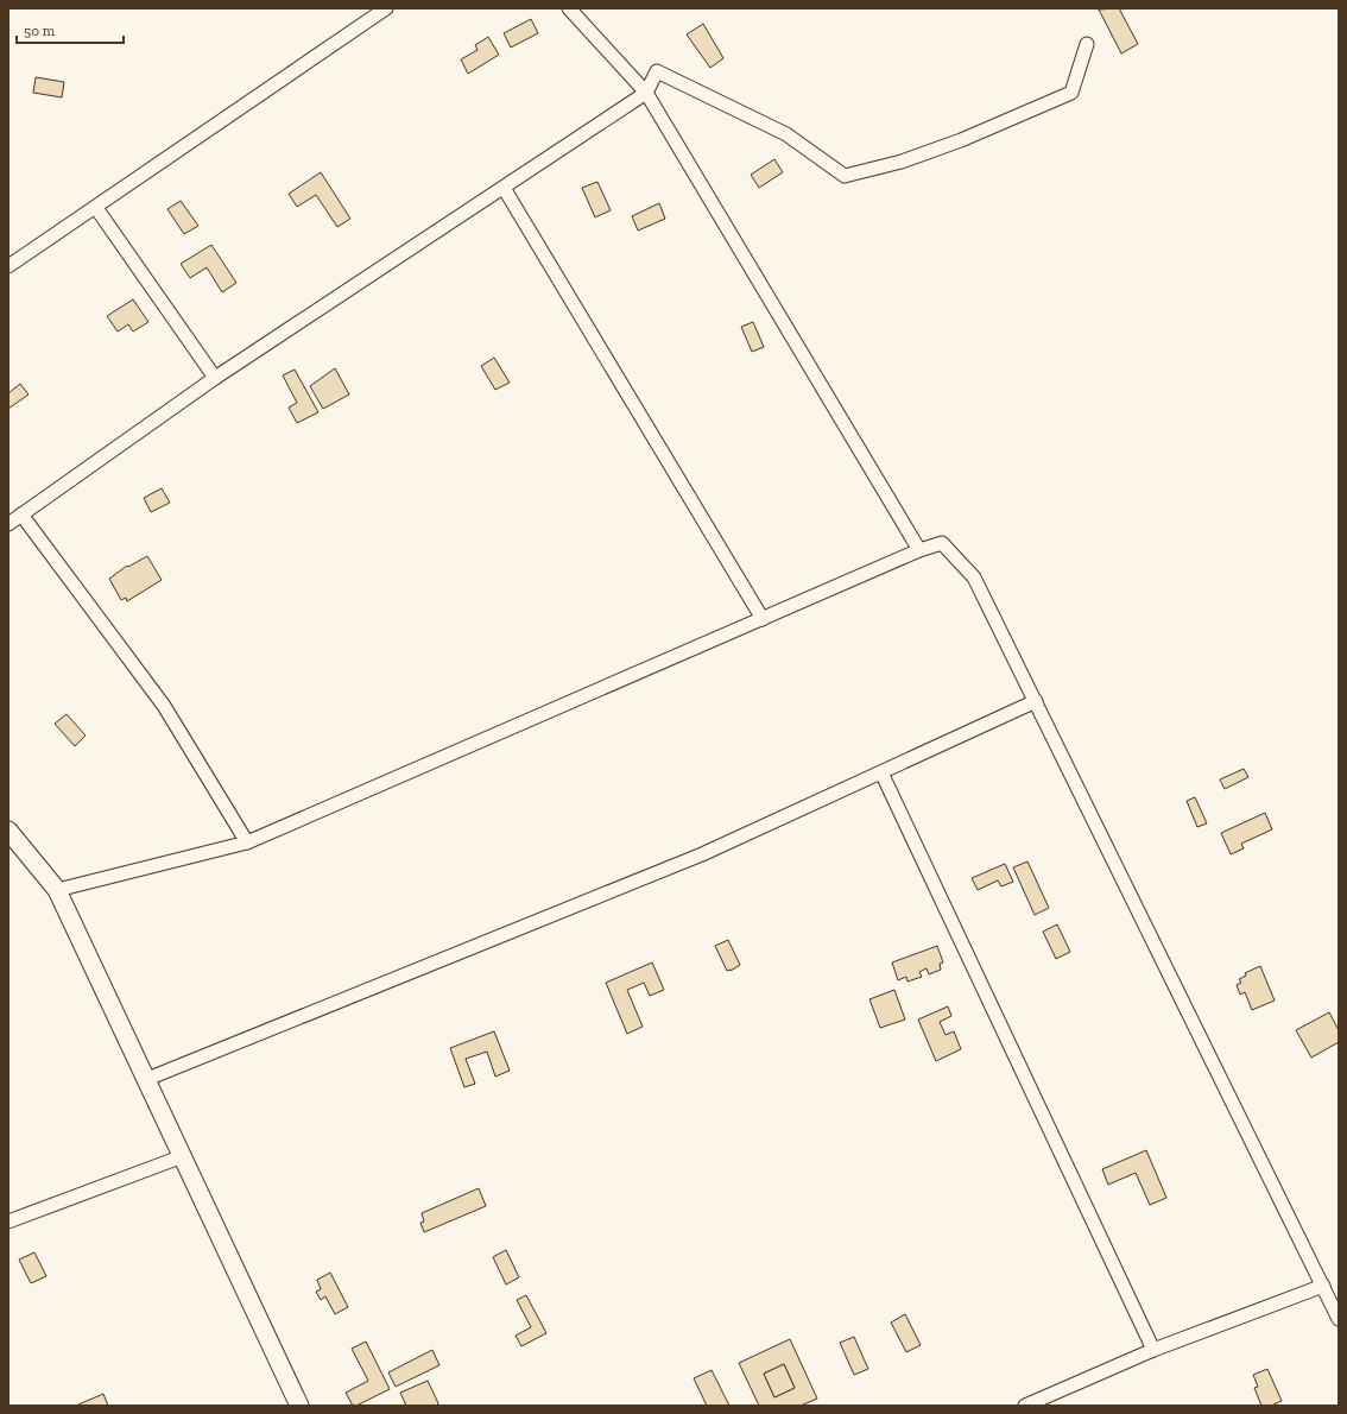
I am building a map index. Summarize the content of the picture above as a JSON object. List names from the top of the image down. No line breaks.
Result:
{"scale_bar":"50 m"}
